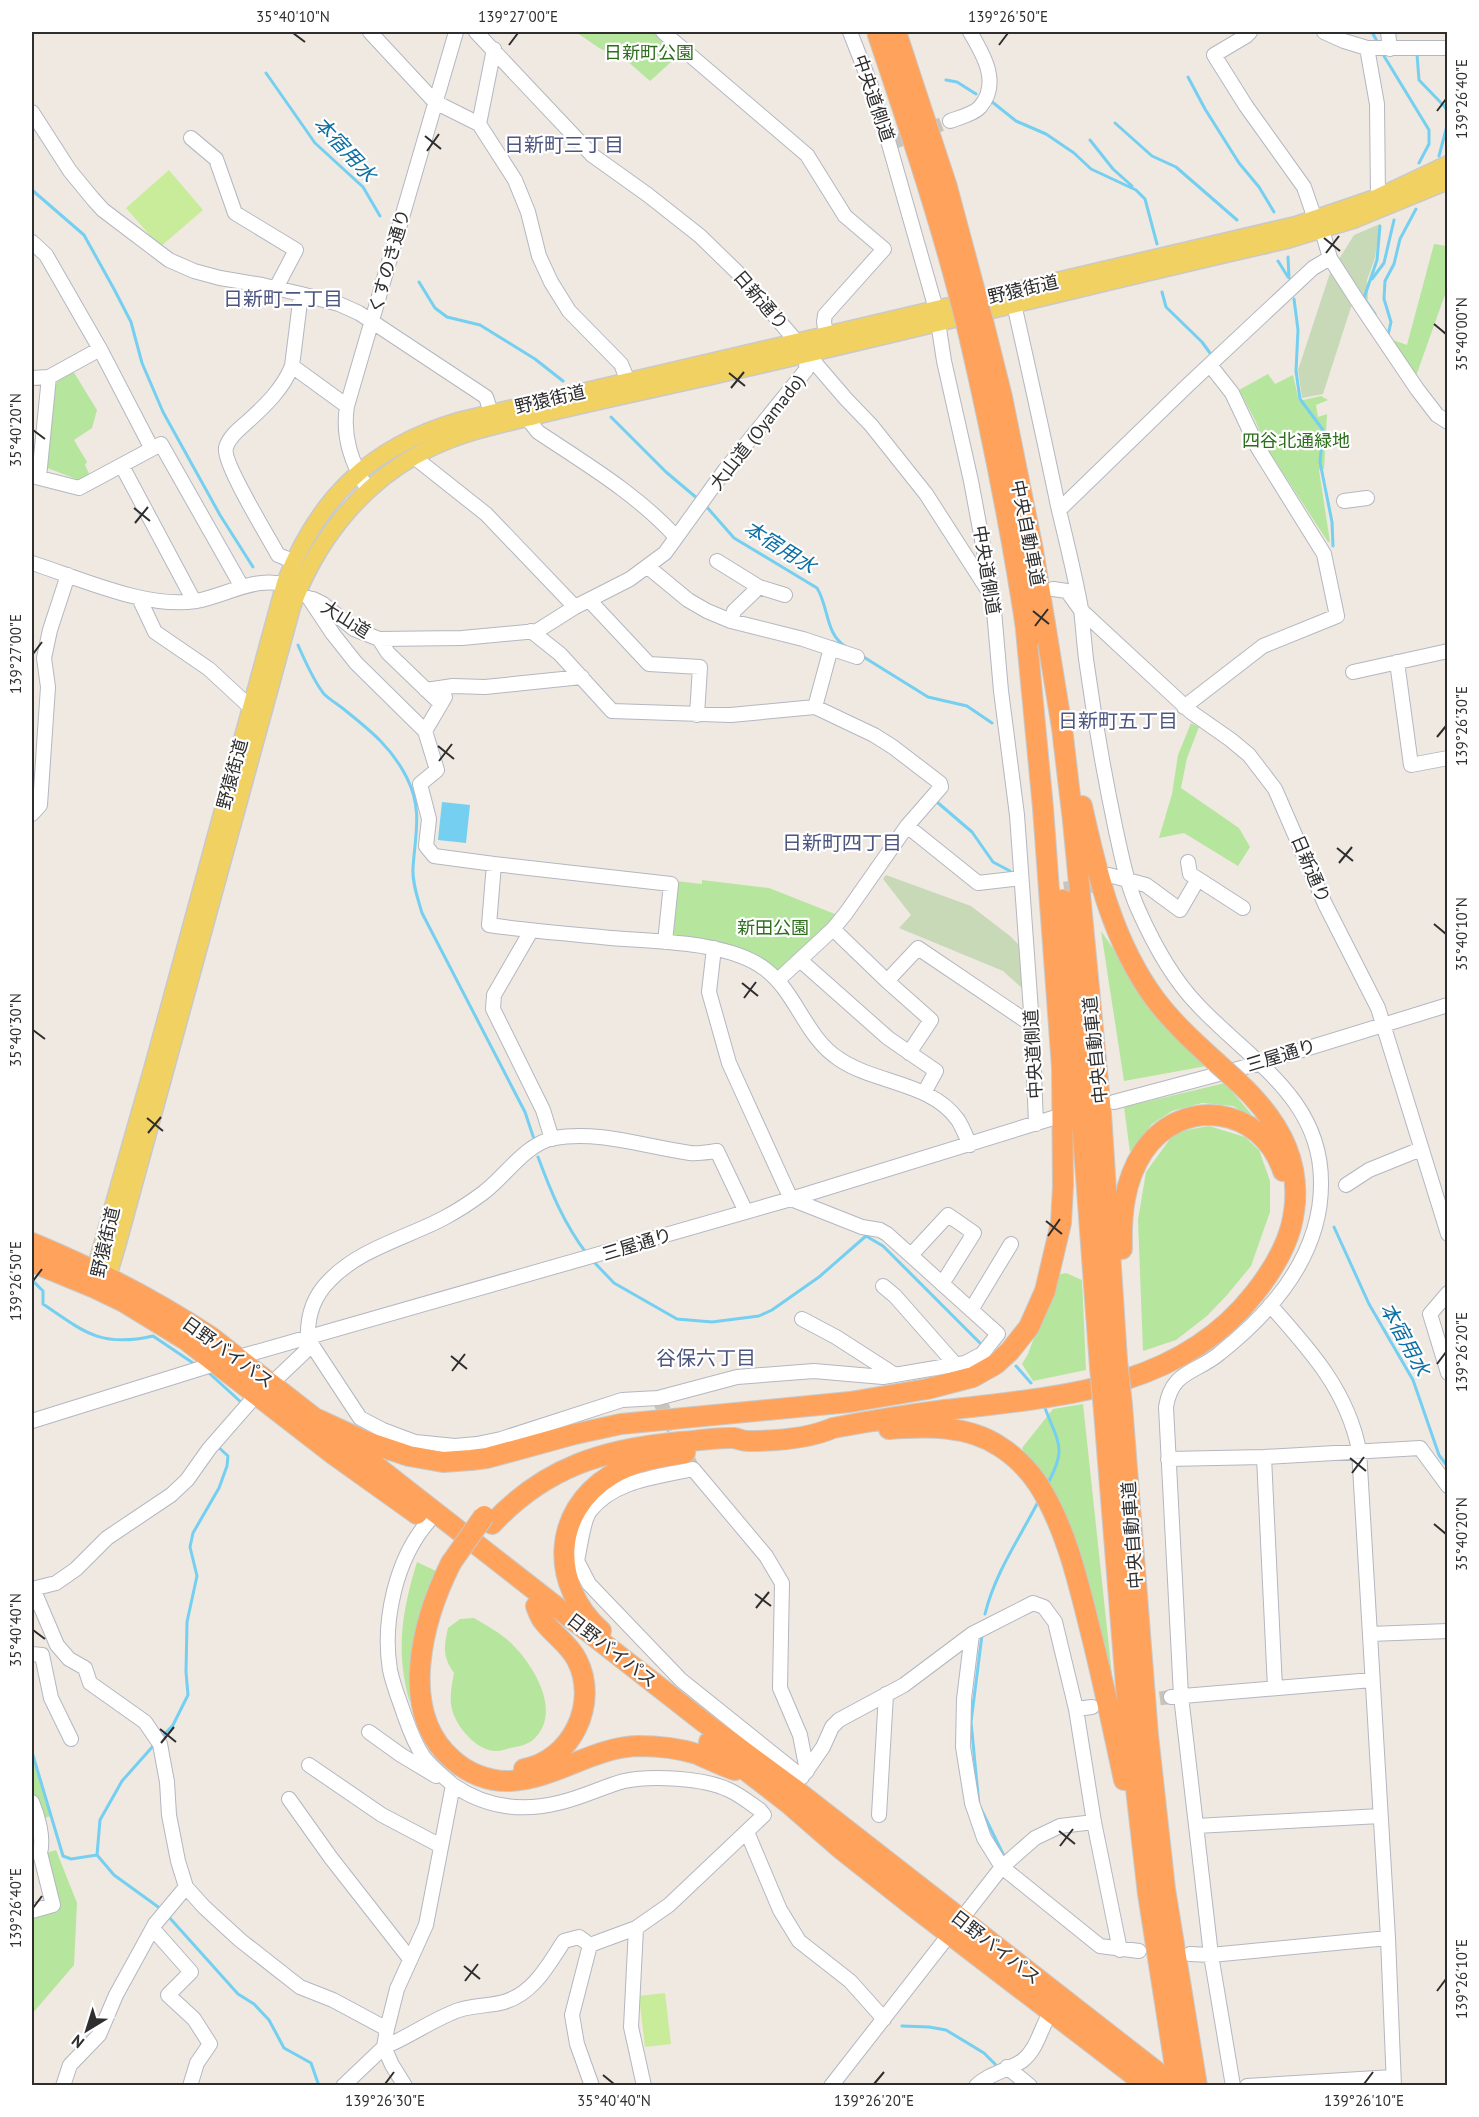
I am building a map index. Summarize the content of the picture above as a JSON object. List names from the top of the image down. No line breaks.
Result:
{"streets":{"highway":["中央自動車道","日野バイパス"],"main road":["野猿街道"],"street":["中央道側道","くすのき通り","日新通り","大山道 (Oyamado)","大山道","三屋通り"]},"crossings":[["中央道側道","野猿街道"],["中央道側道","日新通り"],["中央道側道","三屋通り"],["くすのき通り","野猿街道"],["野猿街道","日新通り"],["野猿街道","大山道 (Oyamado)"],["野猿街道","大山道"],["野猿街道","日野バイパス"],["日新通り","大山道 (Oyamado)"],["日新通り","三屋通り"],["大山道 (Oyamado)","大山道"],["中央自動車道","日野バイパス"],["三屋通り","日野バイパス"]],"districts":["日新町三丁目","日新町二丁目","日新町五丁目","日新町四丁目","谷保六丁目"],"water":["本宿用水"],"parks":["日新町公園","四谷北通緑地","新田公園"],"north":"bottom left","coordinates":["35°40'10\"N","139°27'00\"E","139°26'50\"E","139°26'40\"E","35°40'00\"N","35°40'20\"N","139°26'30\"E","35°40'30\"N","139°26'20\"E","35°40'40\"N","139°26'10\"E"]}
